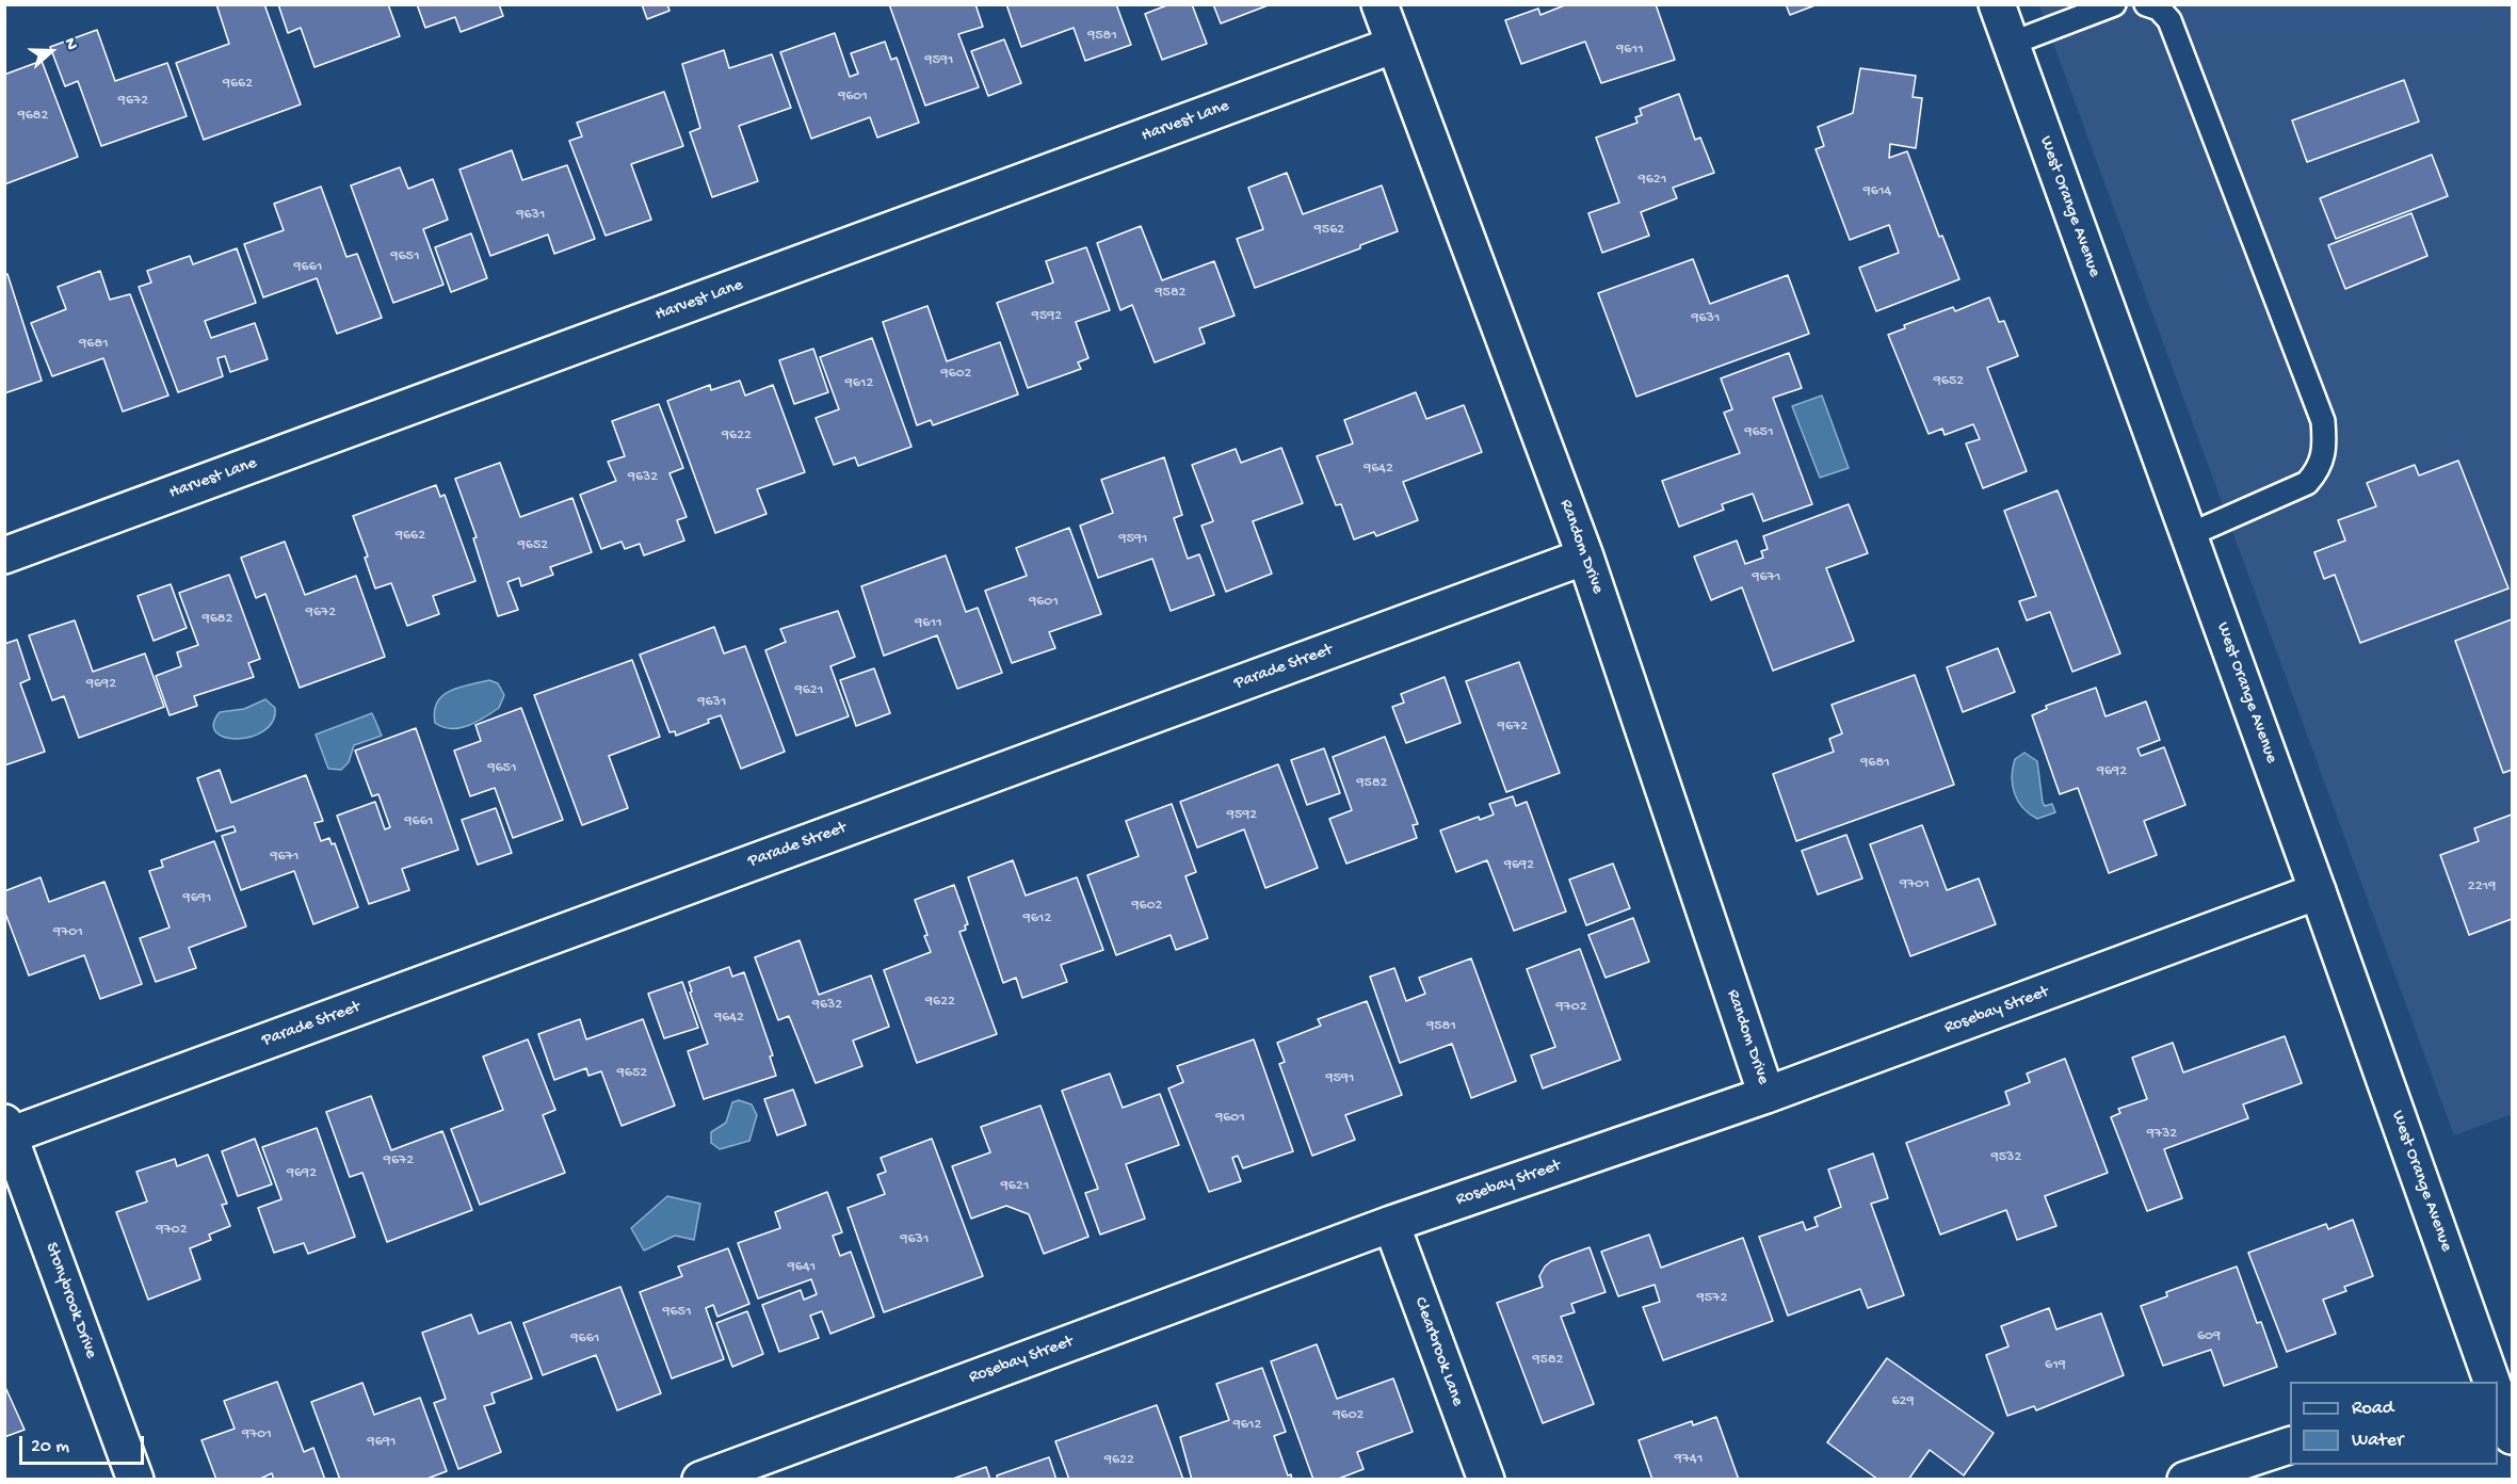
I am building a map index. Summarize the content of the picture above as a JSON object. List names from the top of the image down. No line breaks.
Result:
{"streets":{"street":["Harvest Lane","West Orange Avenue","Random Drive","Parade Street","Rosebay Street","Stonybrook Drive","Clearbrook Lane"]},"crossings":[["Harvest Lane","Random Drive"],["West Orange Avenue","Rosebay Street"],["Random Drive","Parade Street"],["Random Drive","Rosebay Street"],["Parade Street","Stonybrook Drive"],["Rosebay Street","Clearbrook Lane"]],"house_numbers":["9581","9611","9591","9662","9601","9672","9682","9621","9614","9631","9562","9651","9661","9582","9592","9631","9681","9602","9652","9612","9651","9622","9642","9632","9662","9591","9652","9671","9601","9672","9682","9611","9692","9621","9631","9672","9681","9651","9692","9582","9592","9661","9671","9692","9701","2219","9691","9602","9612","9701","9622","9632","9702","9642","9581","9652","9591","9601","9732","9532","9672","9692","9621","9702","9631","9641","9572","9651","609","9661","9582","619","629","9602","9612","9701","9691","9741","9622"],"legend":["Road","Water"],"scale_bar":"20 m","north":"right"}
